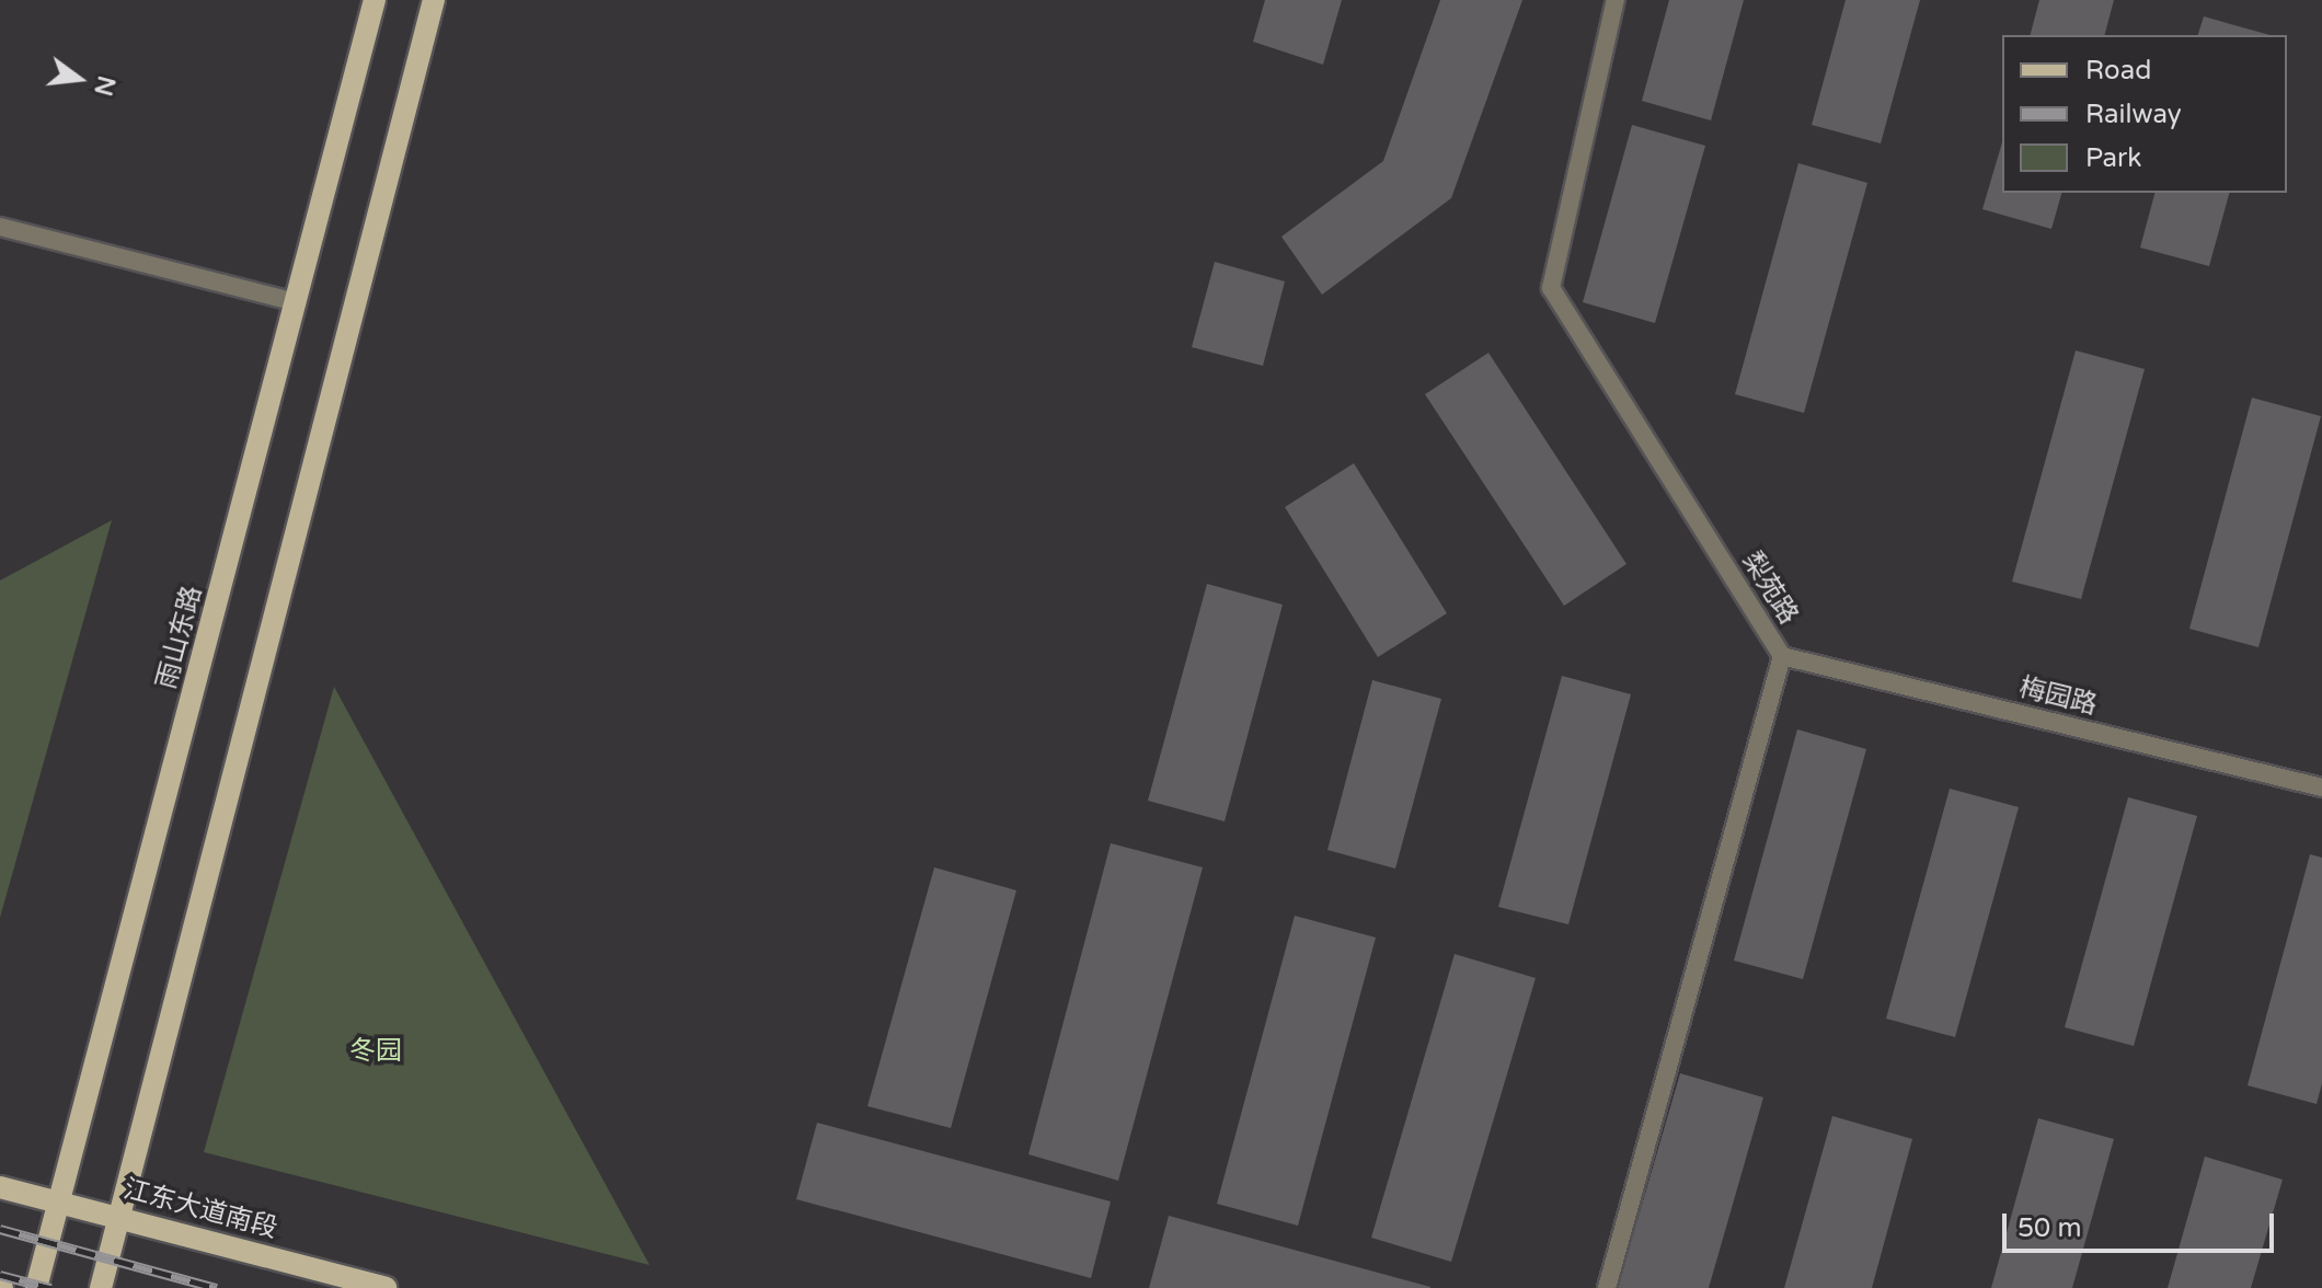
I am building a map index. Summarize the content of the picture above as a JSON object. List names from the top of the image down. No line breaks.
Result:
{"streets":{"main road":["雨山东路","江东大道南段"],"street":["梨苑路","梅园路"]},"crossings":[["梨苑路","梅园路"],["雨山东路","江东大道南段"]],"parks":["冬园"],"legend":["Road","Railway","Park"],"scale_bar":"50 m","north":"right"}
